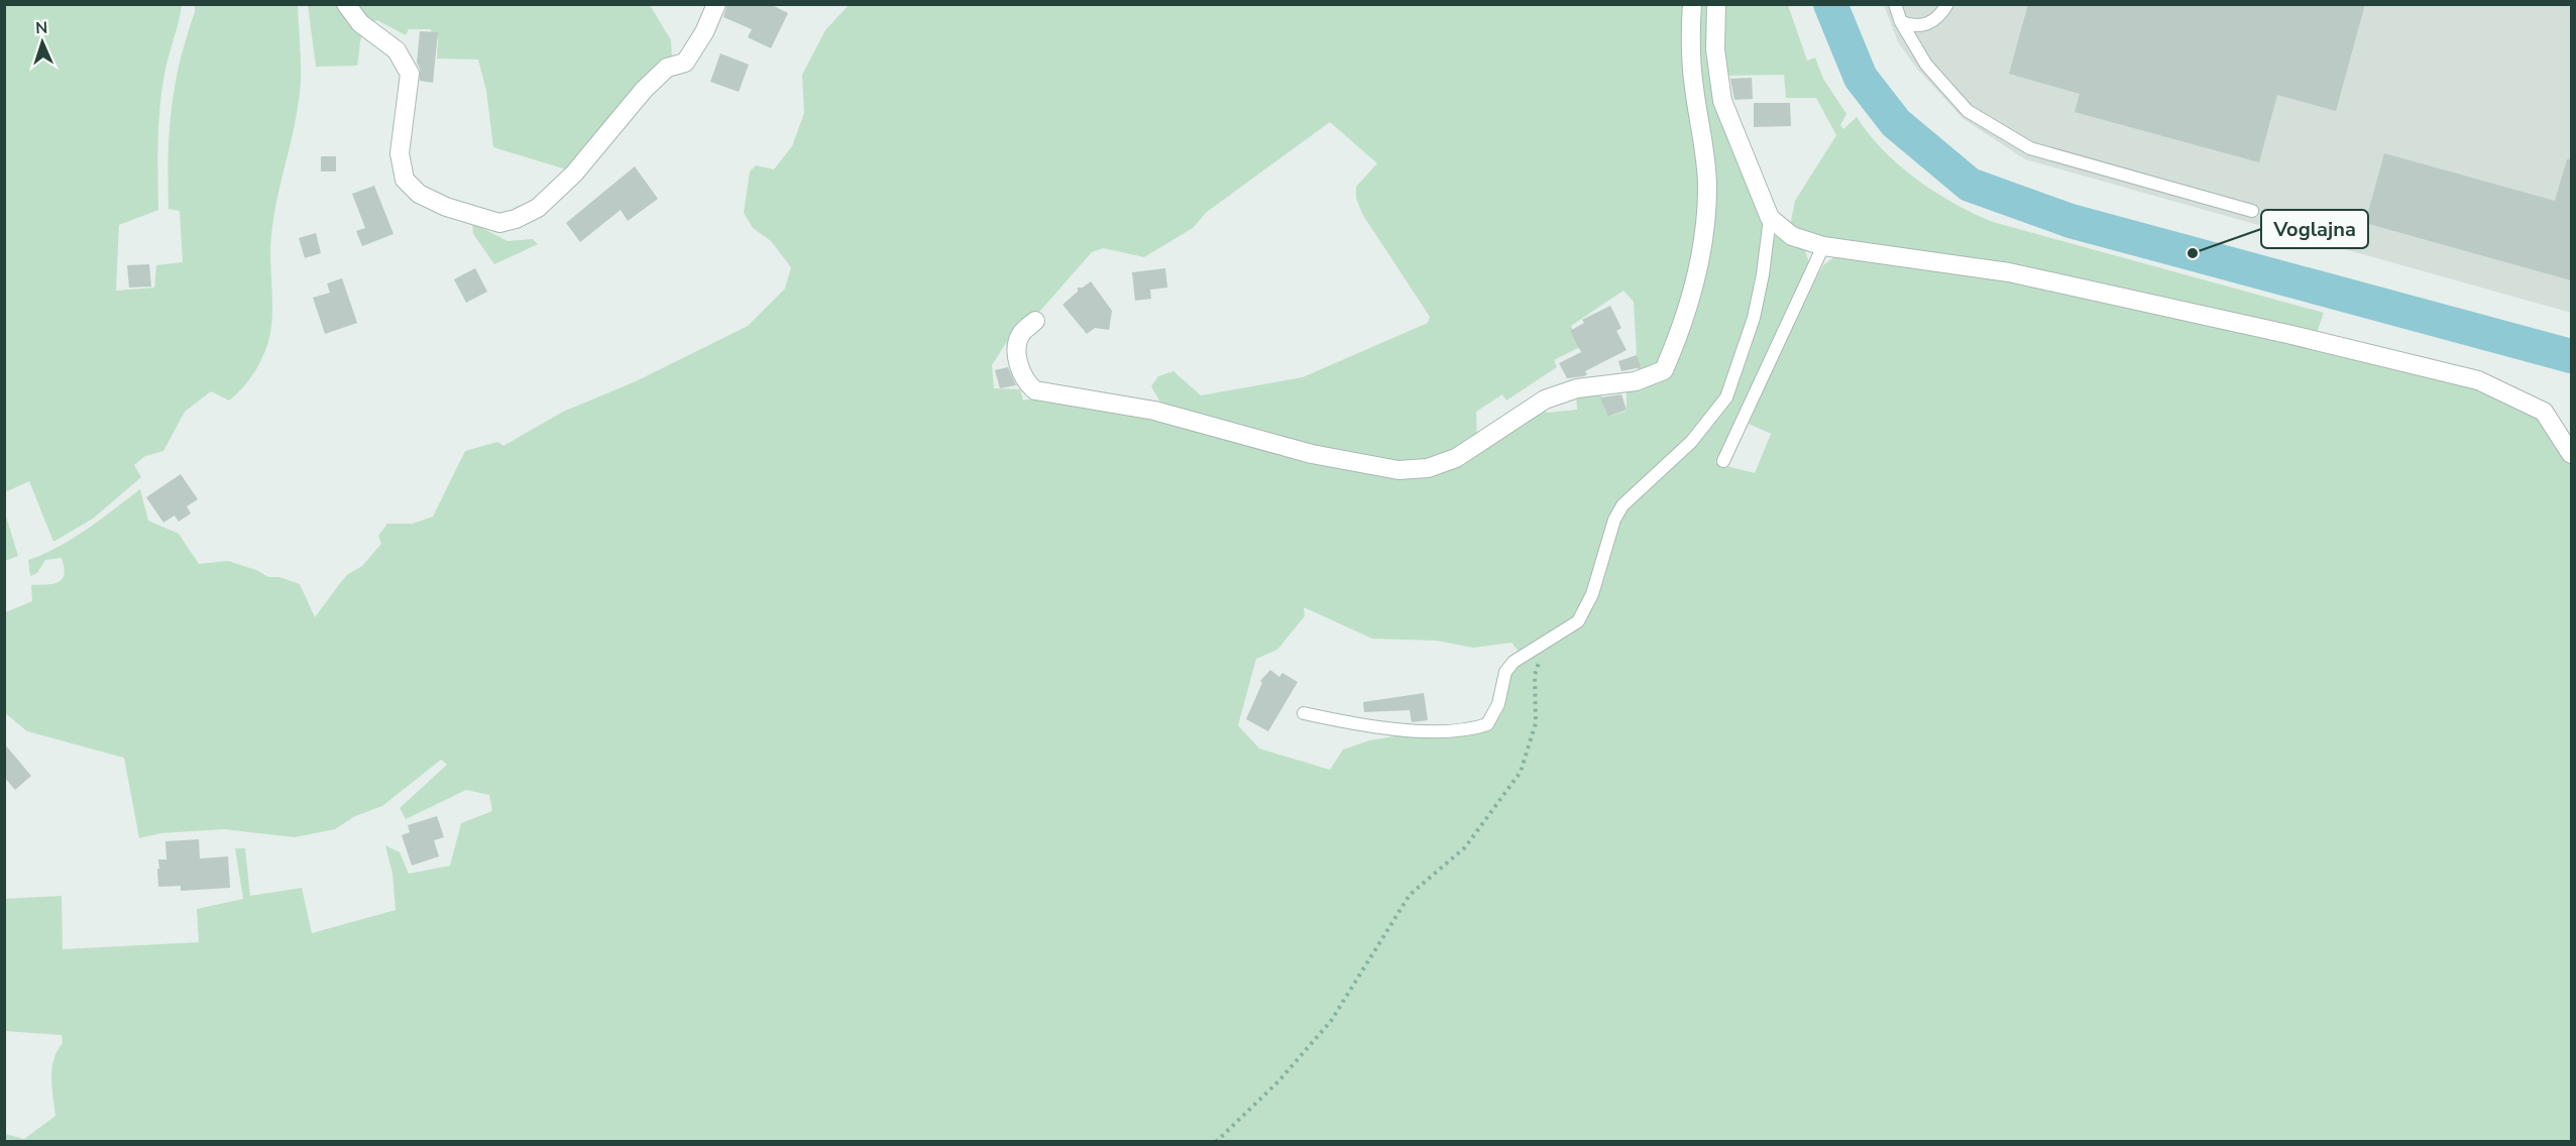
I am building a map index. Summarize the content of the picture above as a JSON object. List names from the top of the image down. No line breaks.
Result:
{"places":["Voglajna"],"north":"top"}
